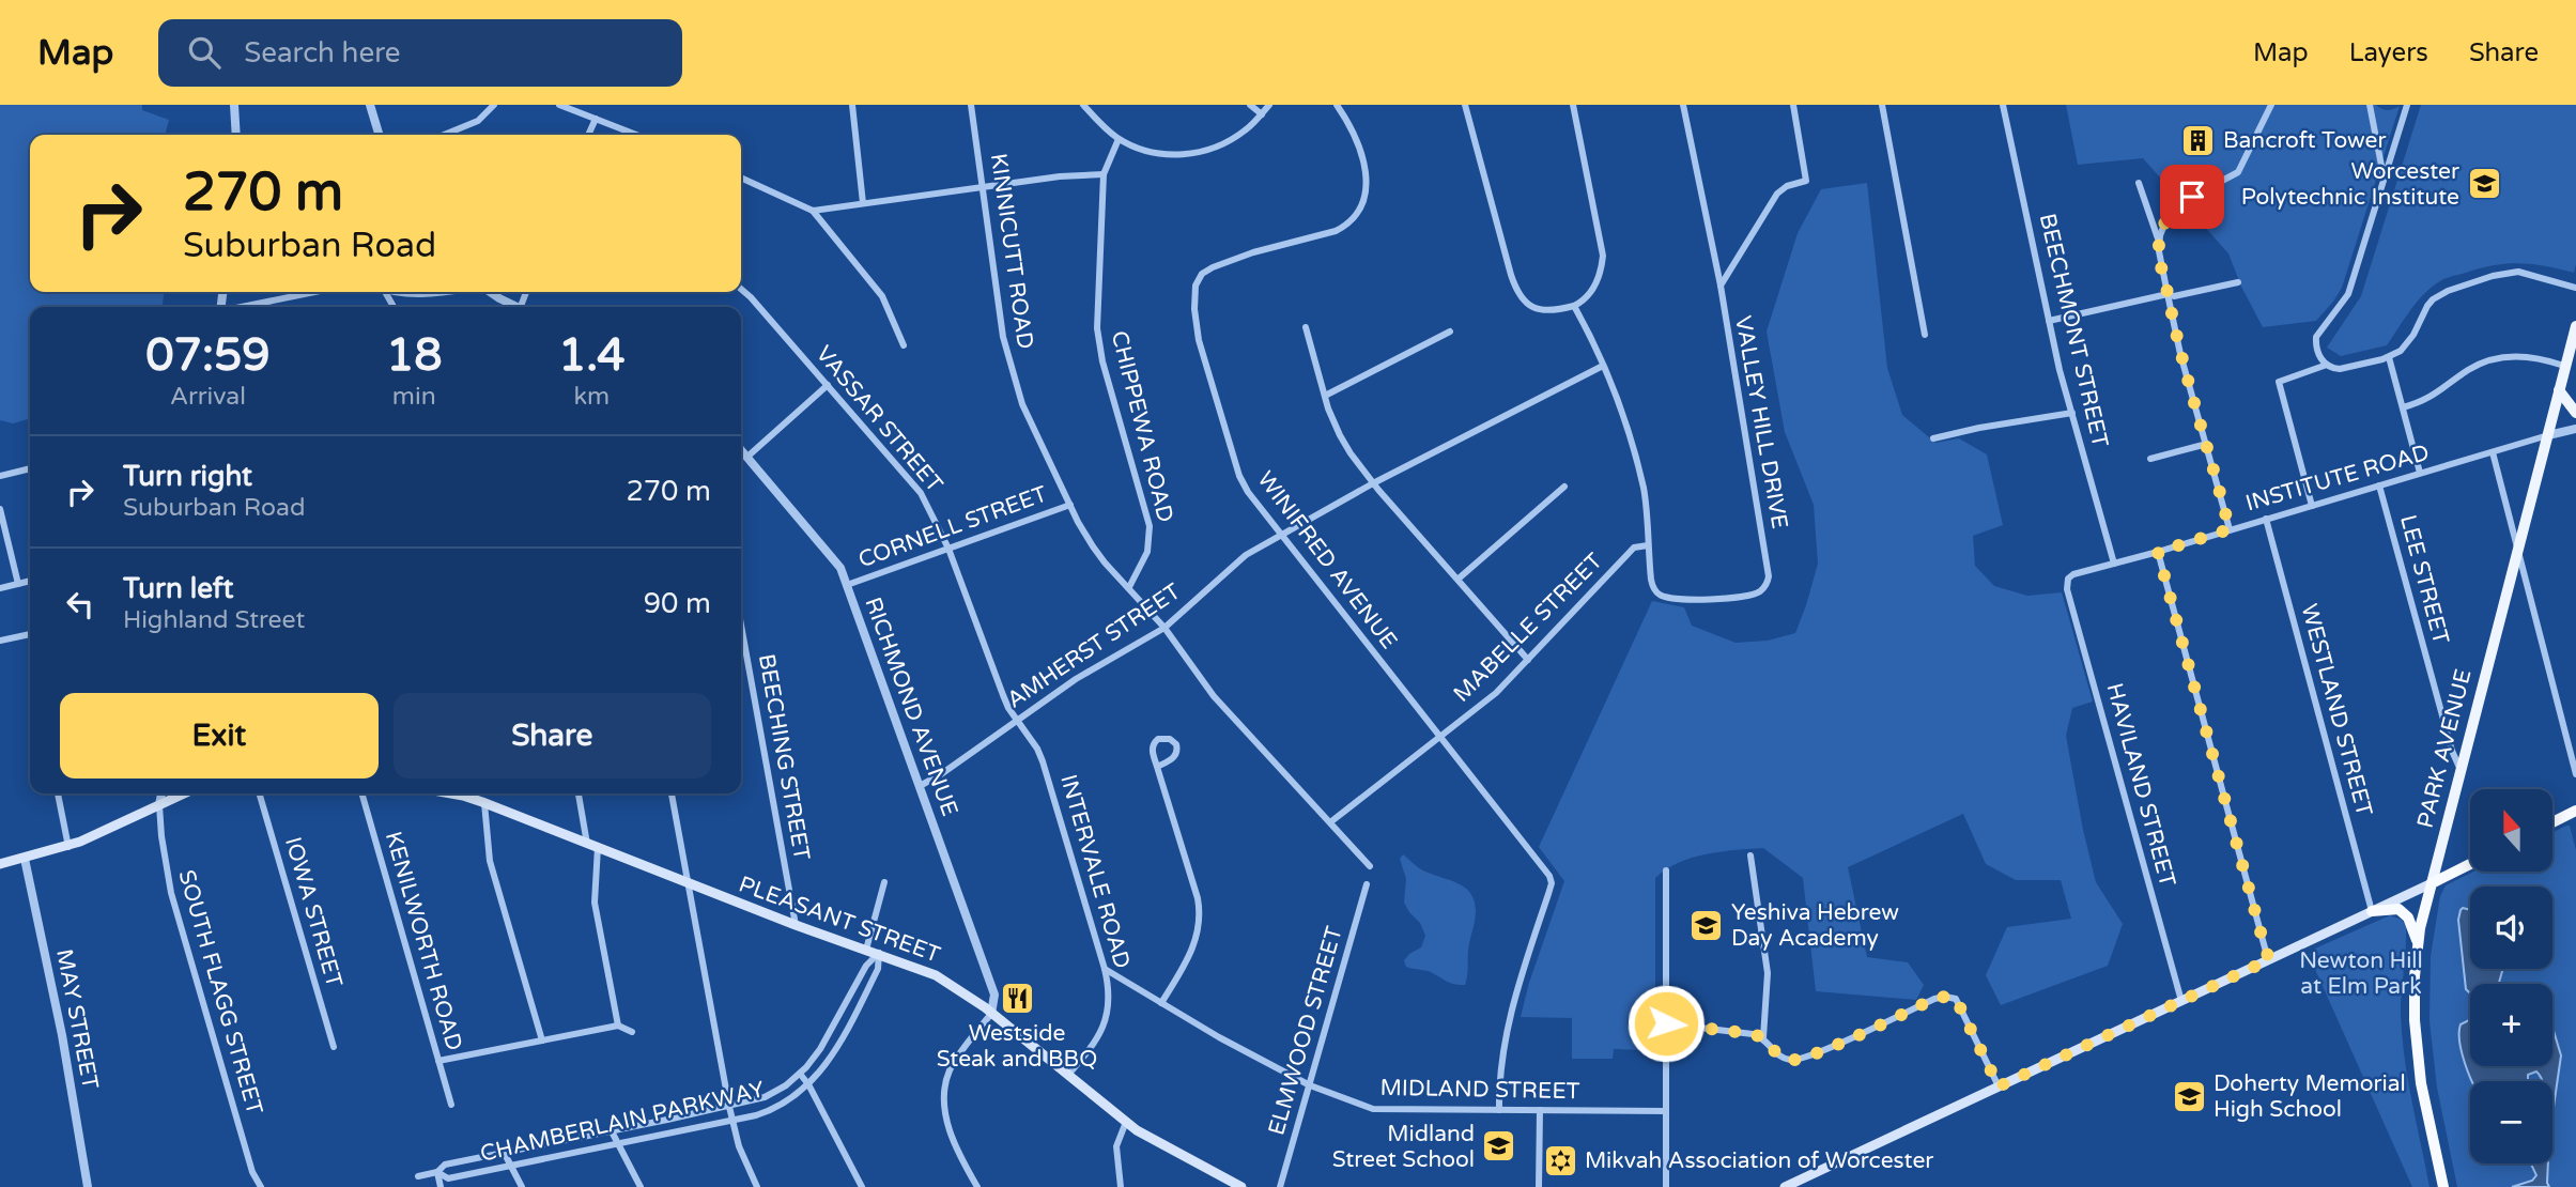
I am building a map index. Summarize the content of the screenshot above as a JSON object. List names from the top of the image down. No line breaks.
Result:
{"streets":{"highway":["PARK AVENUE"],"main road":["PLEASANT STREET"],"street":["KINNICUTT ROAD","BEECHMONT STREET","VASSAR STREET","VALLEY HILL DRIVE","CHIPPEWA ROAD","INSTITUTE ROAD","CORNELL STREET","WINIFRED AVENUE","LEE STREET","MABELLE STREET","AMHERST STREET","RICHMOND AVENUE","WESTLAND STREET","BEECHING STREET","HAVILAND STREET","INTERVALE ROAD","IOWA STREET","KENILWORTH ROAD","SOUTH FLAGG STREET","MAY STREET","ELMWOOD STREET","MIDLAND STREET","CHAMBERLAIN PARKWAY"]},"crossings":[["KINNICUTT ROAD","CHIPPEWA ROAD"],["KINNICUTT ROAD","CORNELL STREET"],["KINNICUTT ROAD","MABELLE STREET"],["KINNICUTT ROAD","AMHERST STREET"],["BEECHMONT STREET","INSTITUTE ROAD"],["VASSAR STREET","CORNELL STREET"],["VASSAR STREET","AMHERST STREET"],["VASSAR STREET","INTERVALE ROAD"],["VALLEY HILL DRIVE","MABELLE STREET"],["INSTITUTE ROAD","LEE STREET"],["INSTITUTE ROAD","WESTLAND STREET"],["INSTITUTE ROAD","PARK AVENUE"],["INSTITUTE ROAD","HAVILAND STREET"],["CORNELL STREET","RICHMOND AVENUE"],["WINIFRED AVENUE","MABELLE STREET"],["WINIFRED AVENUE","AMHERST STREET"],["WINIFRED AVENUE","MIDLAND STREET"],["LEE STREET","PARK AVENUE"],["AMHERST STREET","RICHMOND AVENUE"],["AMHERST STREET","INTERVALE ROAD"],["RICHMOND AVENUE","PLEASANT STREET"],["BEECHING STREET","PLEASANT STREET"],["INTERVALE ROAD","PLEASANT STREET"],["INTERVALE ROAD","MIDLAND STREET"],["PLEASANT STREET","CHAMBERLAIN PARKWAY"],["ELMWOOD STREET","MIDLAND STREET"]],"parks":["Newton Hill at Elm Park"],"places":{"building":["Bancroft Tower"],"school or university":["Worcester Polytechnic Institute","Yeshiva Hebrew Day Academy","Doherty Memorial High School","Midland Street School"],"restaurant":["Westside Steak and BBQ"],"synagogue":["Mikvah Association of Worcester"]},"north":"top","page":{"header":"Map","search":"Search here","nav":["Map","Layers","Share"],"turn":["270 m","Suburban Road"],"eta":["07:59","Arrival","18","min","1.4","km"],"list":[{"name":"Turn right","note":"Suburban Road","value":"270 m"},{"name":"Turn left","note":"Highland Street","value":"90 m"}],"buttons":["Exit","Share"],"map_buttons":["+","−"]}}
